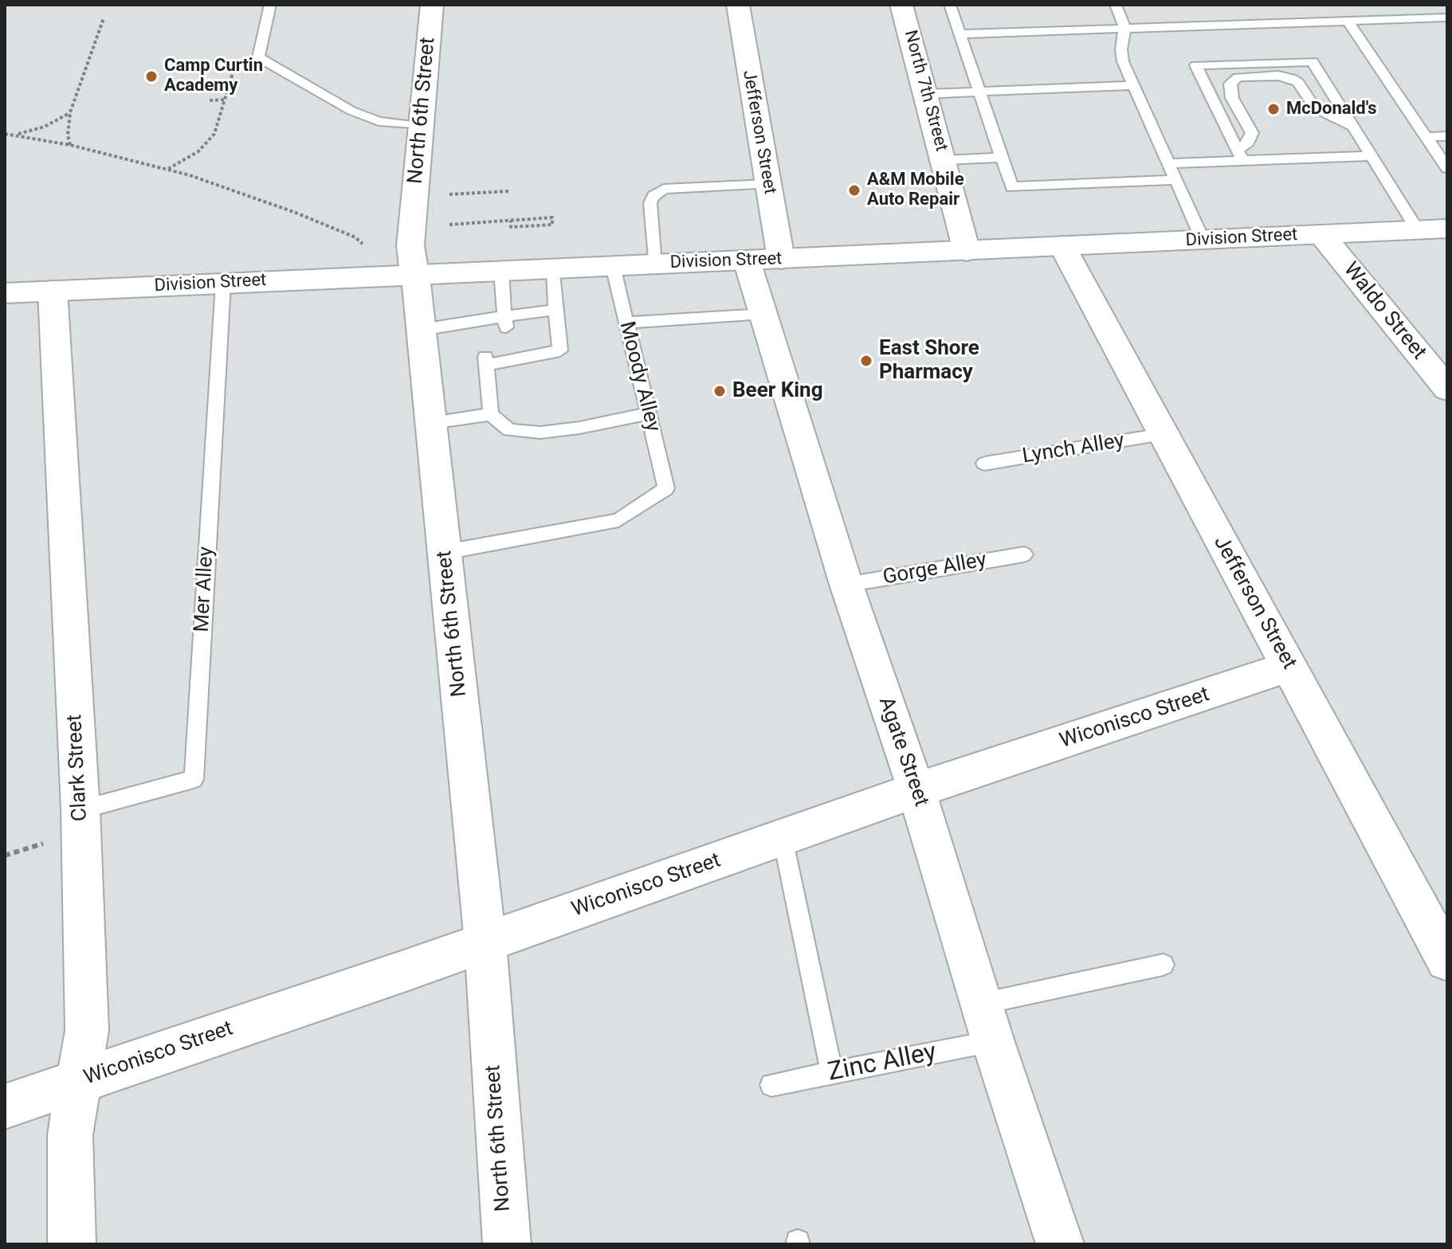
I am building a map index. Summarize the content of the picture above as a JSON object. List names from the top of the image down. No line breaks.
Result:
{"streets":{"street":["North 7th Street","North 6th Street","Jefferson Street","Division Street","Waldo Street","Wiconisco Street","Agate Street","Clark Street"],"lane":["Moody Alley","Lynch Alley","Gorge Alley","Mer Alley","Zinc Alley"]},"crossings":[["North 7th Street","Division Street"],["North 6th Street","Division Street"],["North 6th Street","Moody Alley"],["North 6th Street","Wiconisco Street"],["Jefferson Street","Division Street"],["Jefferson Street","Lynch Alley"],["Jefferson Street","Wiconisco Street"],["Jefferson Street","Agate Street"],["Division Street","Waldo Street"],["Division Street","Moody Alley"],["Division Street","Mer Alley"],["Division Street","Agate Street"],["Division Street","Clark Street"],["Gorge Alley","Agate Street"],["Mer Alley","Clark Street"],["Wiconisco Street","Agate Street"],["Wiconisco Street","Clark Street"],["Agate Street","Zinc Alley"]],"places":["Camp Curtin Academy","McDonald's","A&M Mobile Auto Repair","East Shore Pharmacy","Beer King"]}
